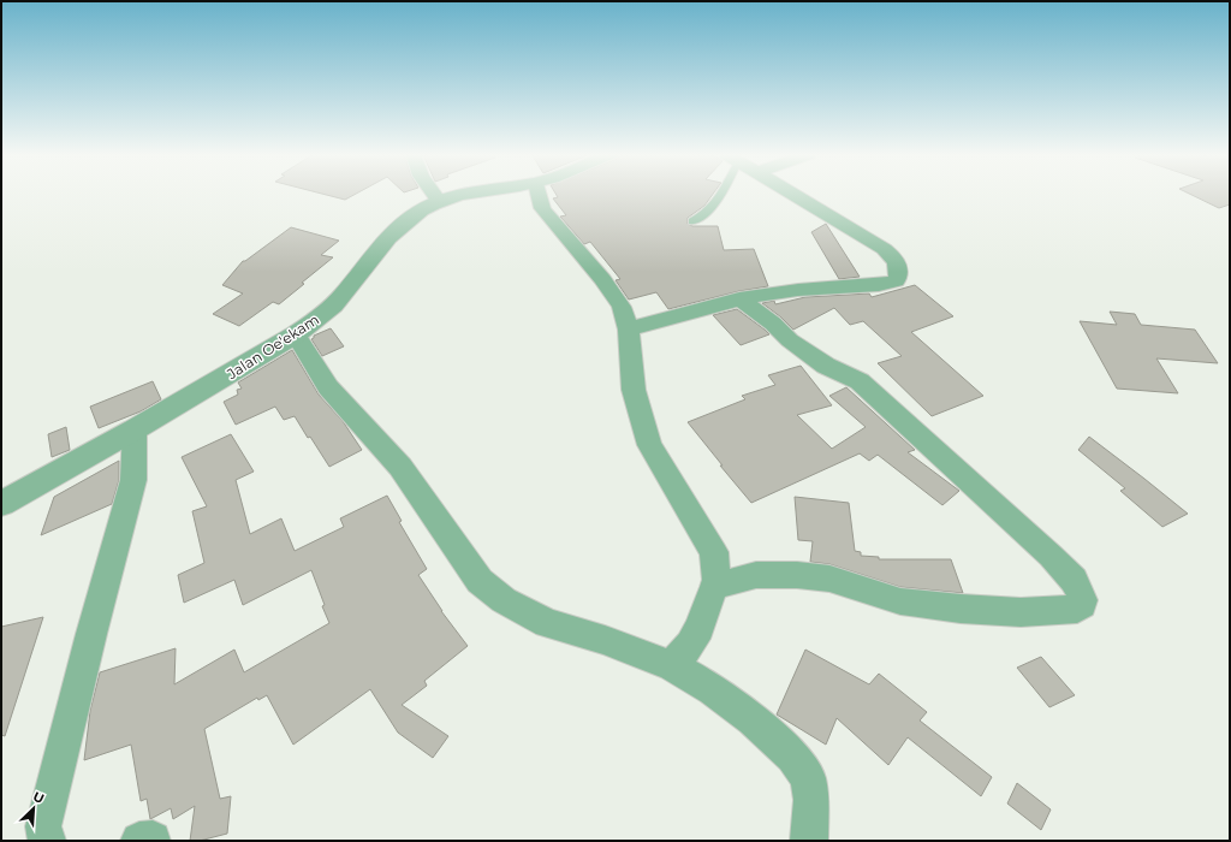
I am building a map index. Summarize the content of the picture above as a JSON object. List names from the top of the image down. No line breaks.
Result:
{"streets":{"street":["Jalan Oe'ekam"]},"north":"top right"}
